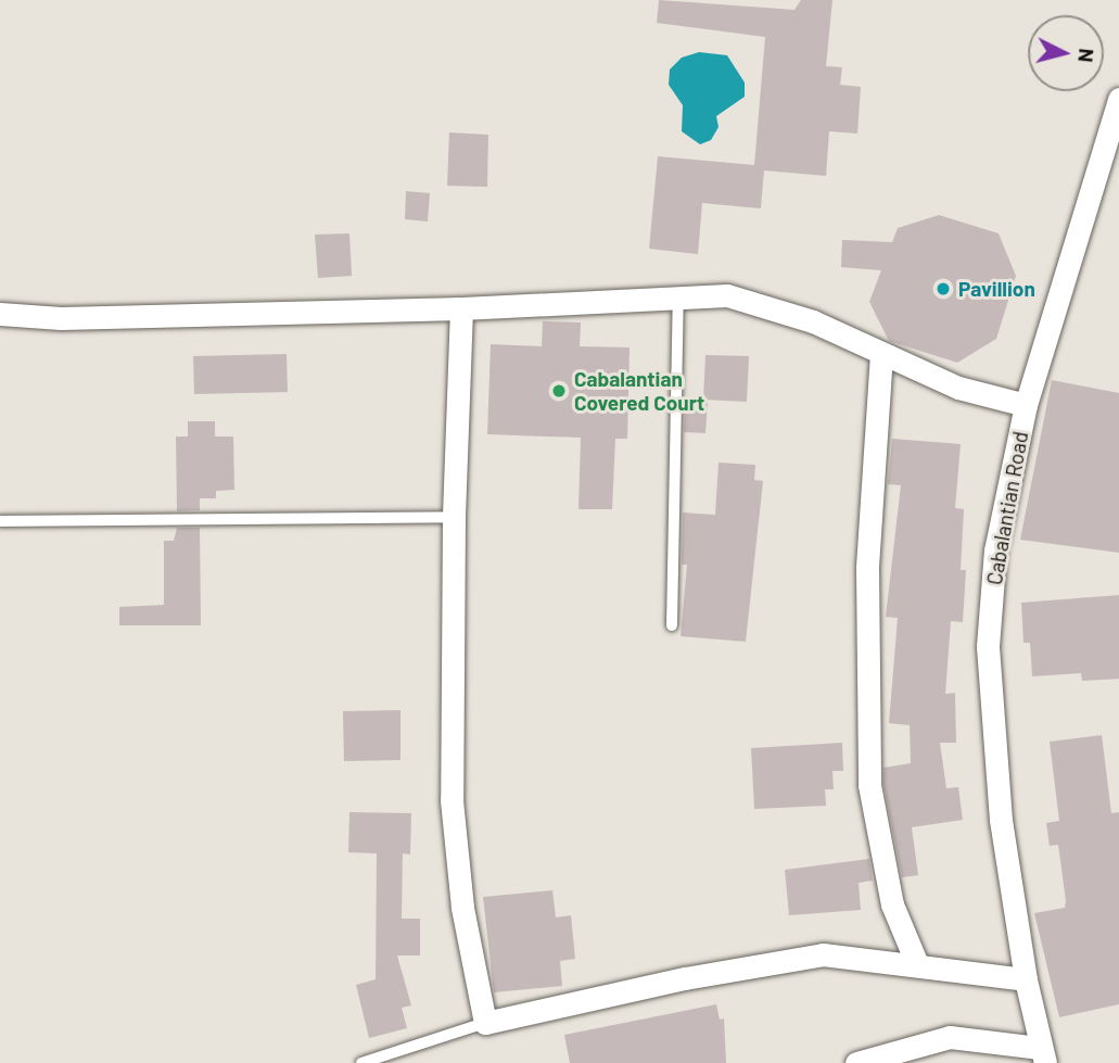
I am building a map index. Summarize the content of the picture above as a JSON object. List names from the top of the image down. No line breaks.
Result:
{"streets":{"street":["Cabalantian Road"]},"places":["Pavillion","Cabalantian Covered Court"],"north":"right"}
